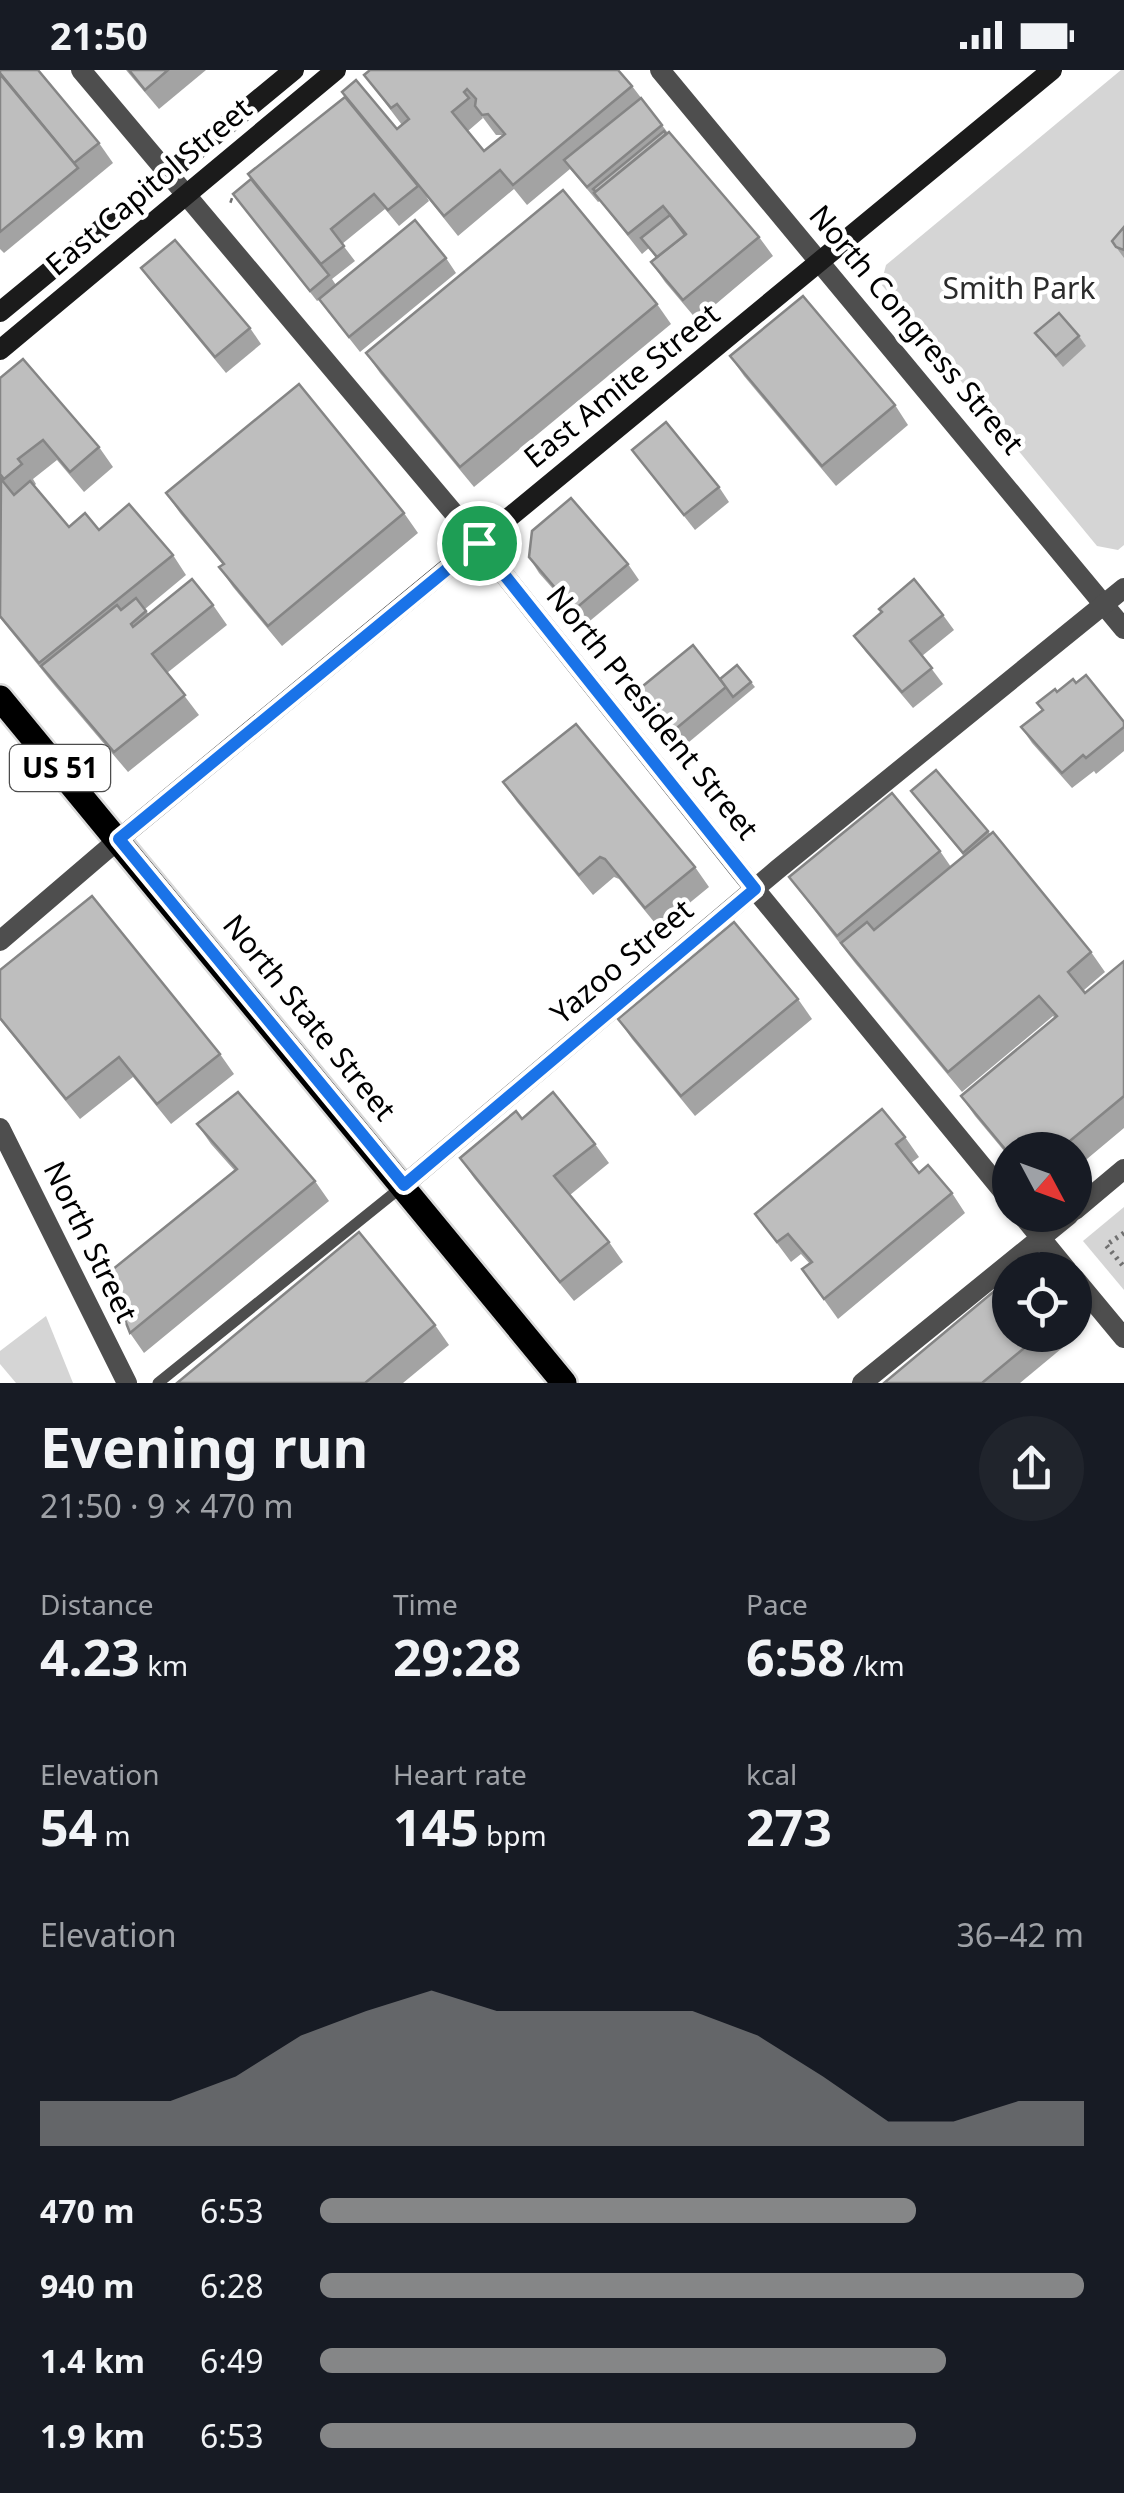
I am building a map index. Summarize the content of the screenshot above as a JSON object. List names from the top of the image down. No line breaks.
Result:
{"streets":{"main road":["East Capitol Street","East Amite Street","US 51","North State Street"],"street":["North Congress Street","North President Street","Yazoo Street","North Street"]},"crossings":[["East Capitol Street","North President Street"],["North Congress Street","East Amite Street"],["North Congress Street","Yazoo Street"],["East Amite Street","North President Street"],["East Amite Street","North State Street"],["North President Street","Yazoo Street"],["Yazoo Street","North State Street"]],"parks":["Smith Park"],"north":"bottom right","page":{"status":"21:50","heading":["Evening run","21:50 · 9 × 470 m"],"stats":[["Distance","4.23 km"],["Time","29:28"],["Pace","6:58 /km"],["Elevation","54 m"],["Heart rate","145 bpm"],["kcal","273"]],"chart":["Elevation","36–42 m"],"list":[{"name":"470 m","note":"6:53"},{"name":"940 m","note":"6:28"},{"name":"1.4 km","note":"6:49"},{"name":"1.9 km","note":"6:53"}]}}
